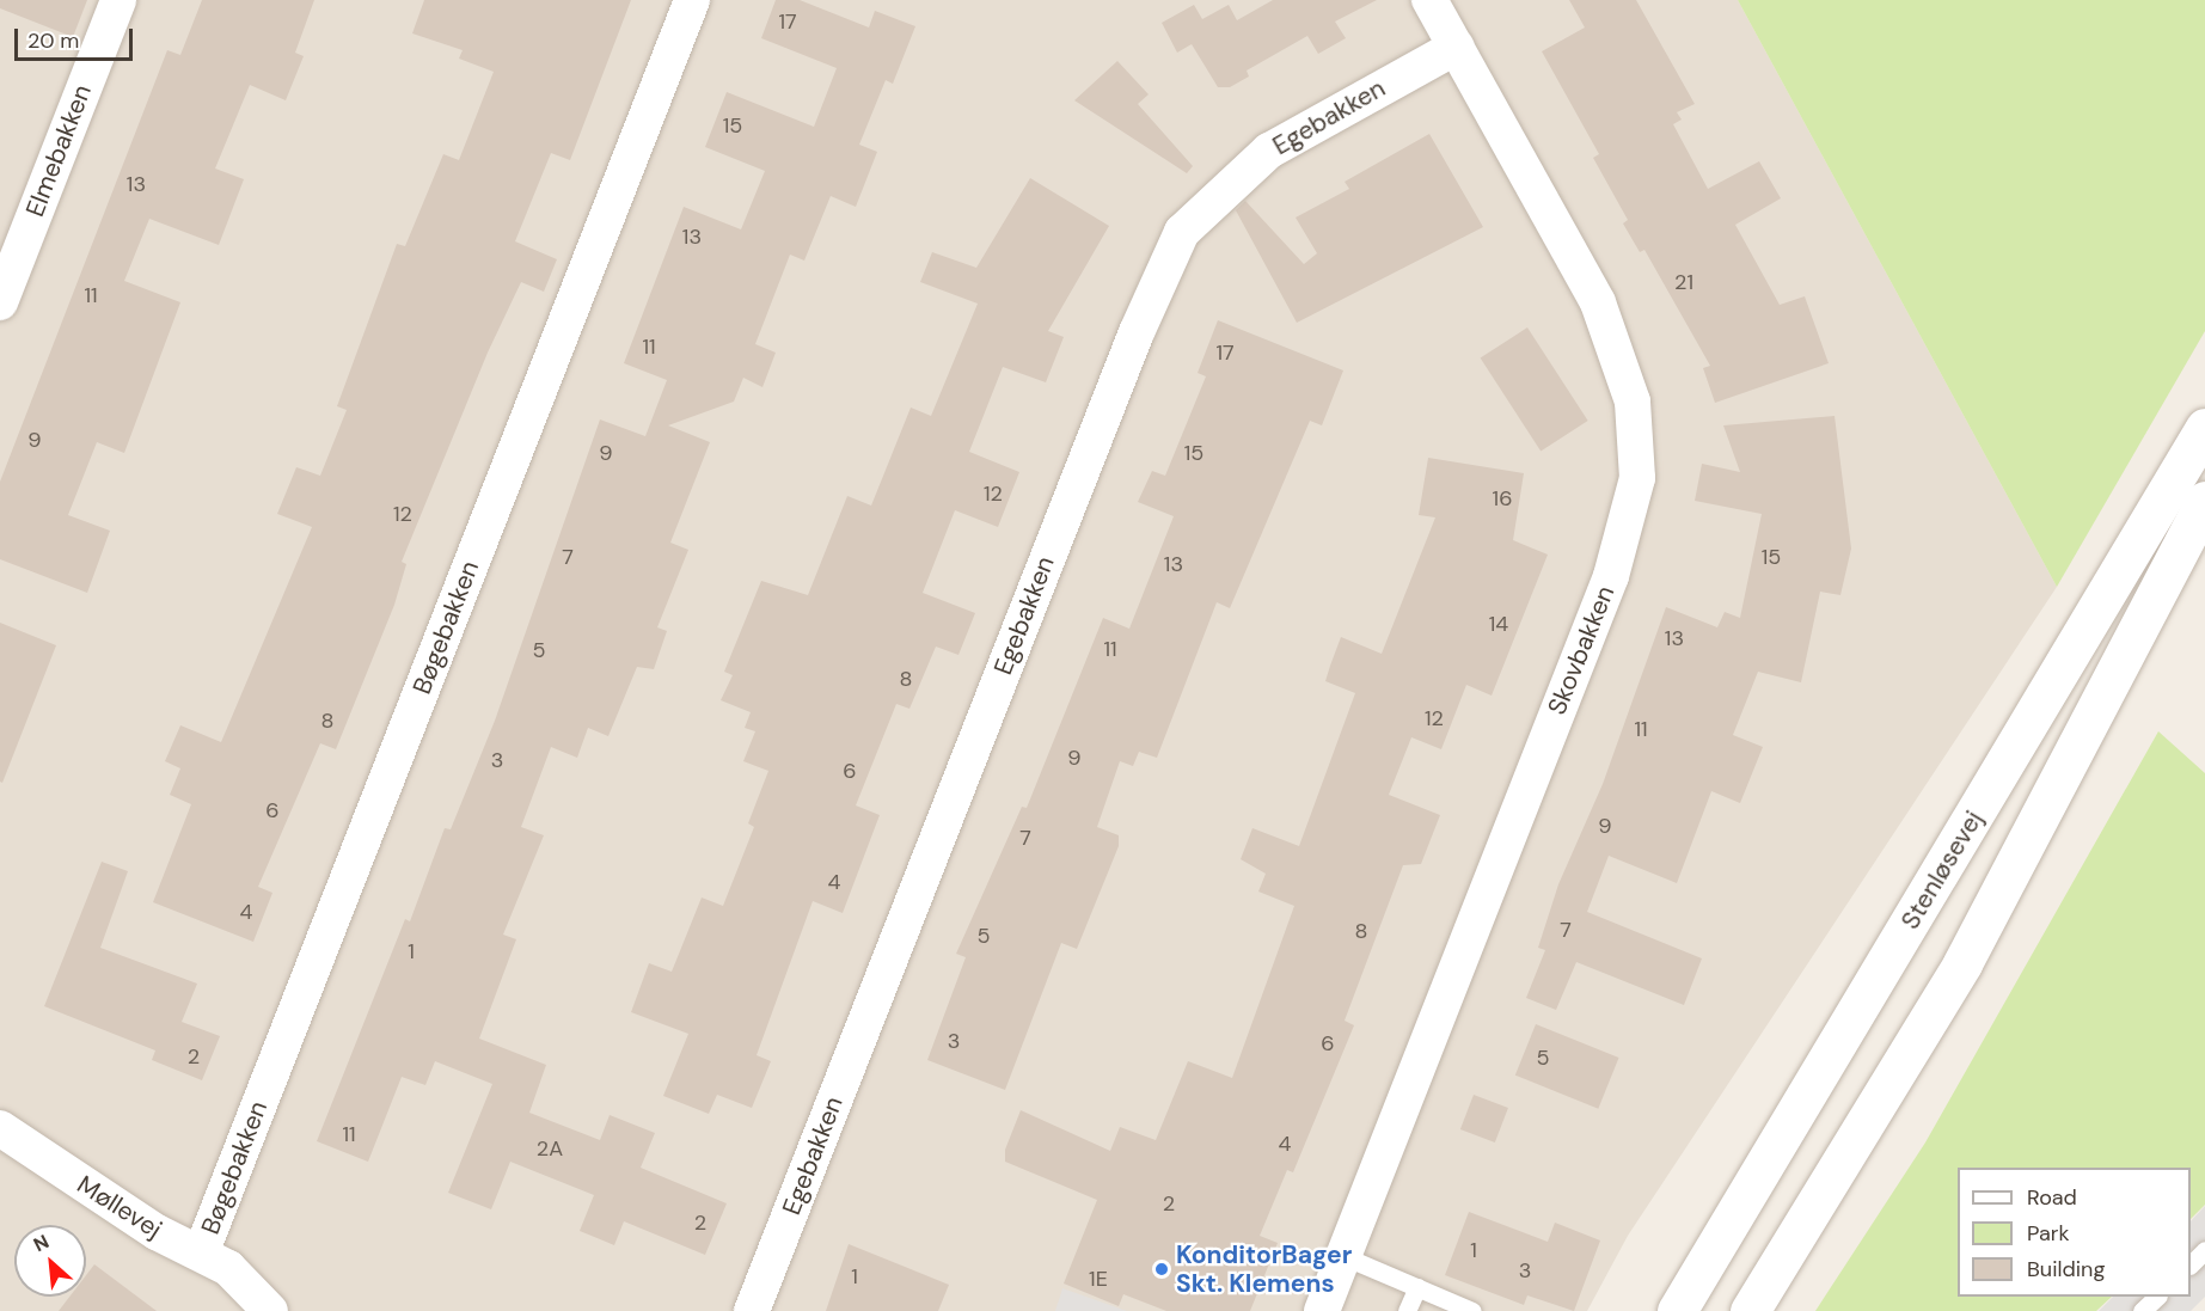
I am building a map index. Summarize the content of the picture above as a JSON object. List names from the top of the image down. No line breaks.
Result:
{"streets":{"street":["Egebakken","Elmebakken","Bøgebakken","Skovbakken","Stenløsevej","Møllevej"]},"crossings":[["Egebakken","Skovbakken"],["Bøgebakken","Møllevej"]],"places":["KonditorBager Skt. Klemens"],"house_numbers":["17","15","13","13","21","11","11","17","9","9","15","12","16","12","7","15","13","14","13","11","5","8","12","8","11","9","3","6","6","9","7","4","4","7","8","5","1","3","6","2","5","11","4","2A","2","2","1","3","1","1E"],"legend":["Road","Park","Building"],"scale_bar":"20 m","north":"top left"}
